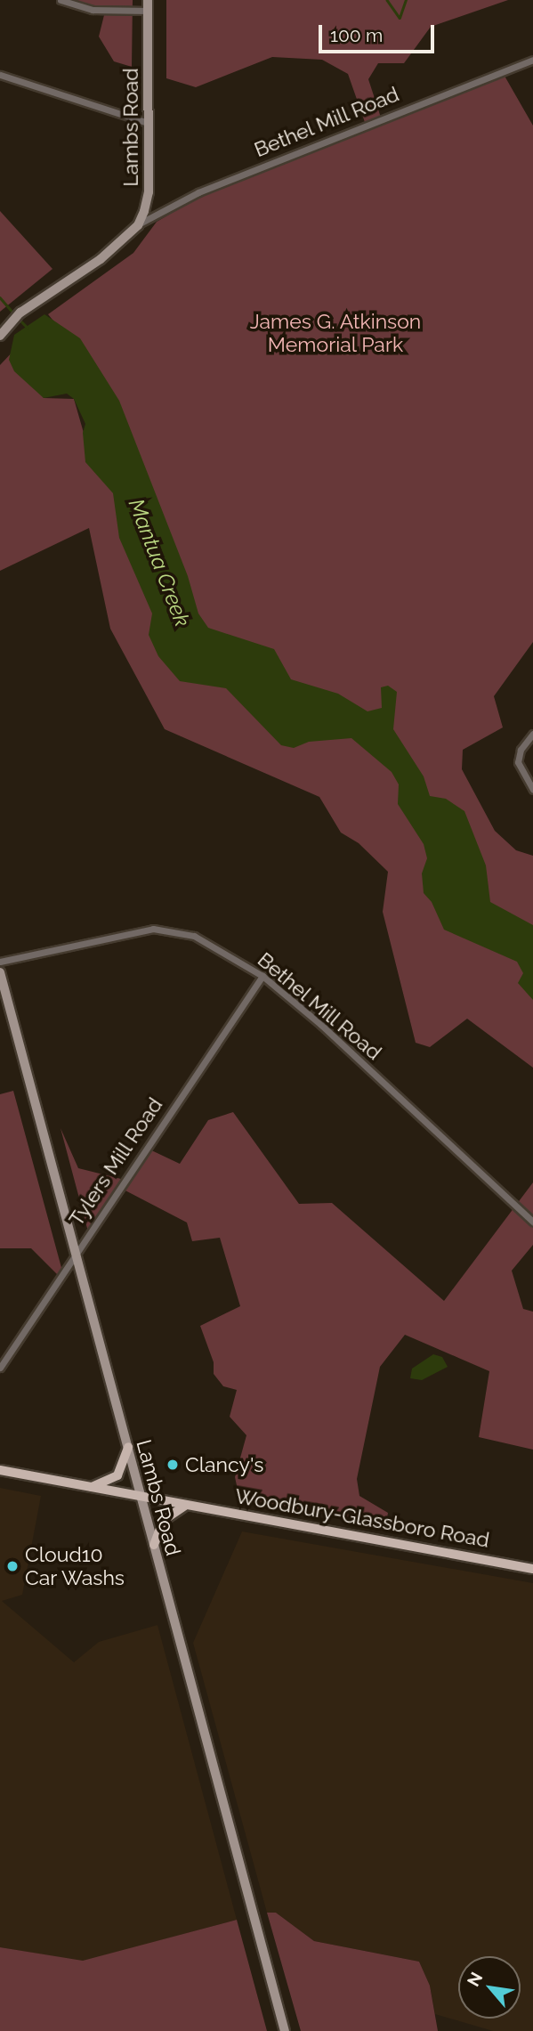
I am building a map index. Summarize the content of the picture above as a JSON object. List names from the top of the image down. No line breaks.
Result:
{"streets":{"main road":["Lambs Road","Woodbury-Glassboro Road"],"street":["Bethel Mill Road","Tylers Mill Road"]},"crossings":[["Bethel Mill Road","Lambs Road"],["Bethel Mill Road","Tylers Mill Road"],["Lambs Road","Tylers Mill Road"],["Lambs Road","Woodbury-Glassboro Road"]],"water":["Mantua Creek"],"parks":["James G. Atkinson Memorial Park"],"places":["Clancy's","Cloud10 Car Washs"],"scale_bar":"100 m","north":"top left"}
